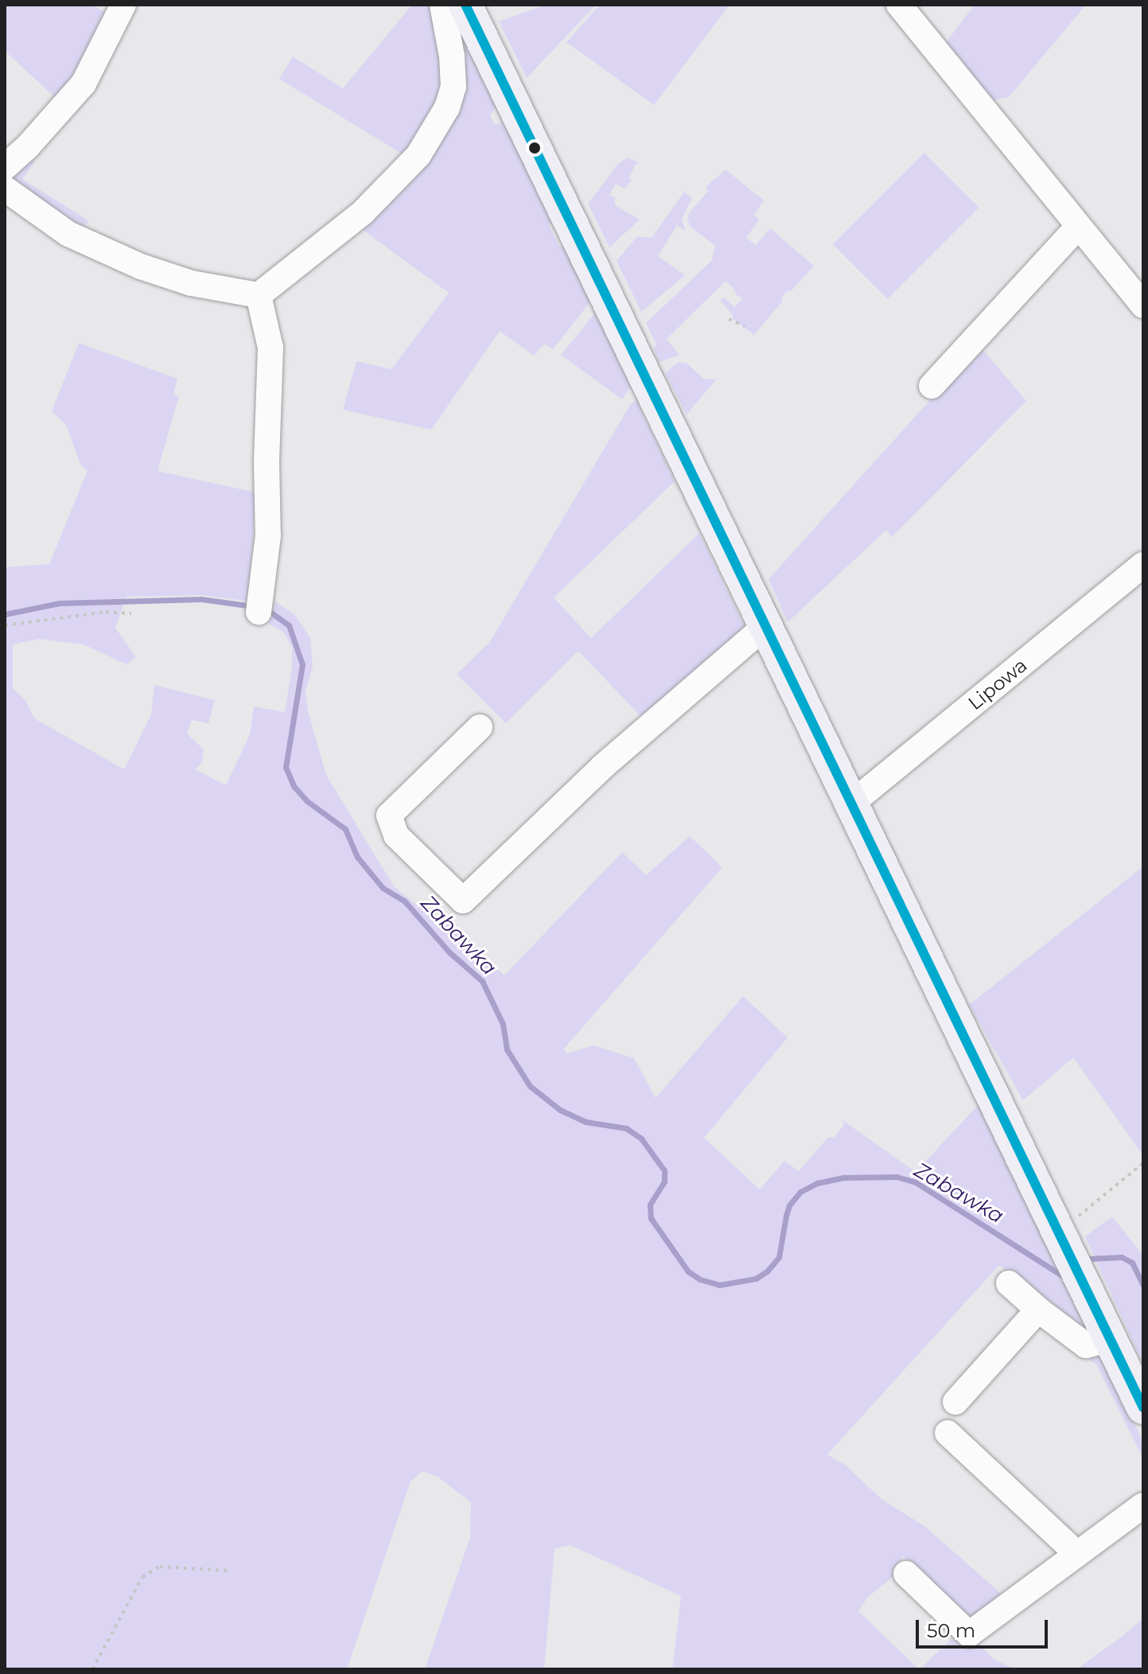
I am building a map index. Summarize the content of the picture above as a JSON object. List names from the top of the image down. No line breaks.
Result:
{"streets":{"street":["Lipowa"]},"water":["Zabawka"],"scale_bar":"50 m"}
